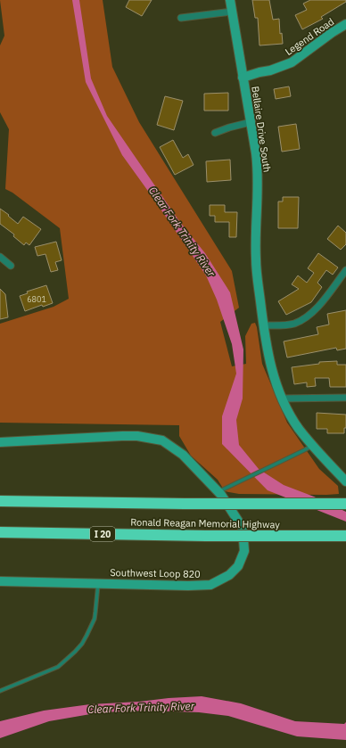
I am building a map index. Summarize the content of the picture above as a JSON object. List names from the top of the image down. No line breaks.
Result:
{"streets":{"highway":["Ronald Reagan Memorial Highway","I 20"],"street":["Legend Road","Bellaire Drive South","Southwest Loop 820"]},"crossings":[["Legend Road","Bellaire Drive South"]],"water":["Clear Fork Trinity River"],"house_numbers":["6801"]}
